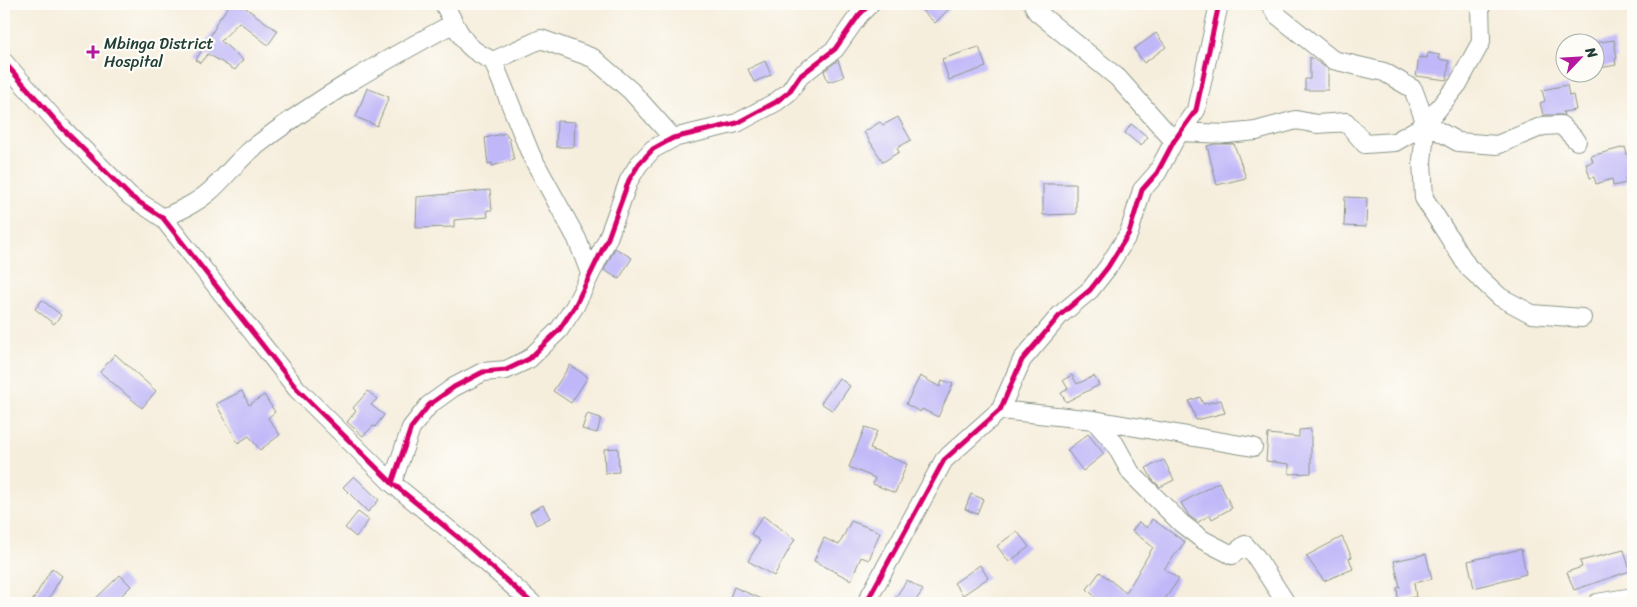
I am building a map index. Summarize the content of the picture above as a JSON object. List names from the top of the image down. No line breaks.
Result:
{"places":{"health":["Mbinga District Hospital"]},"north":"top right"}
